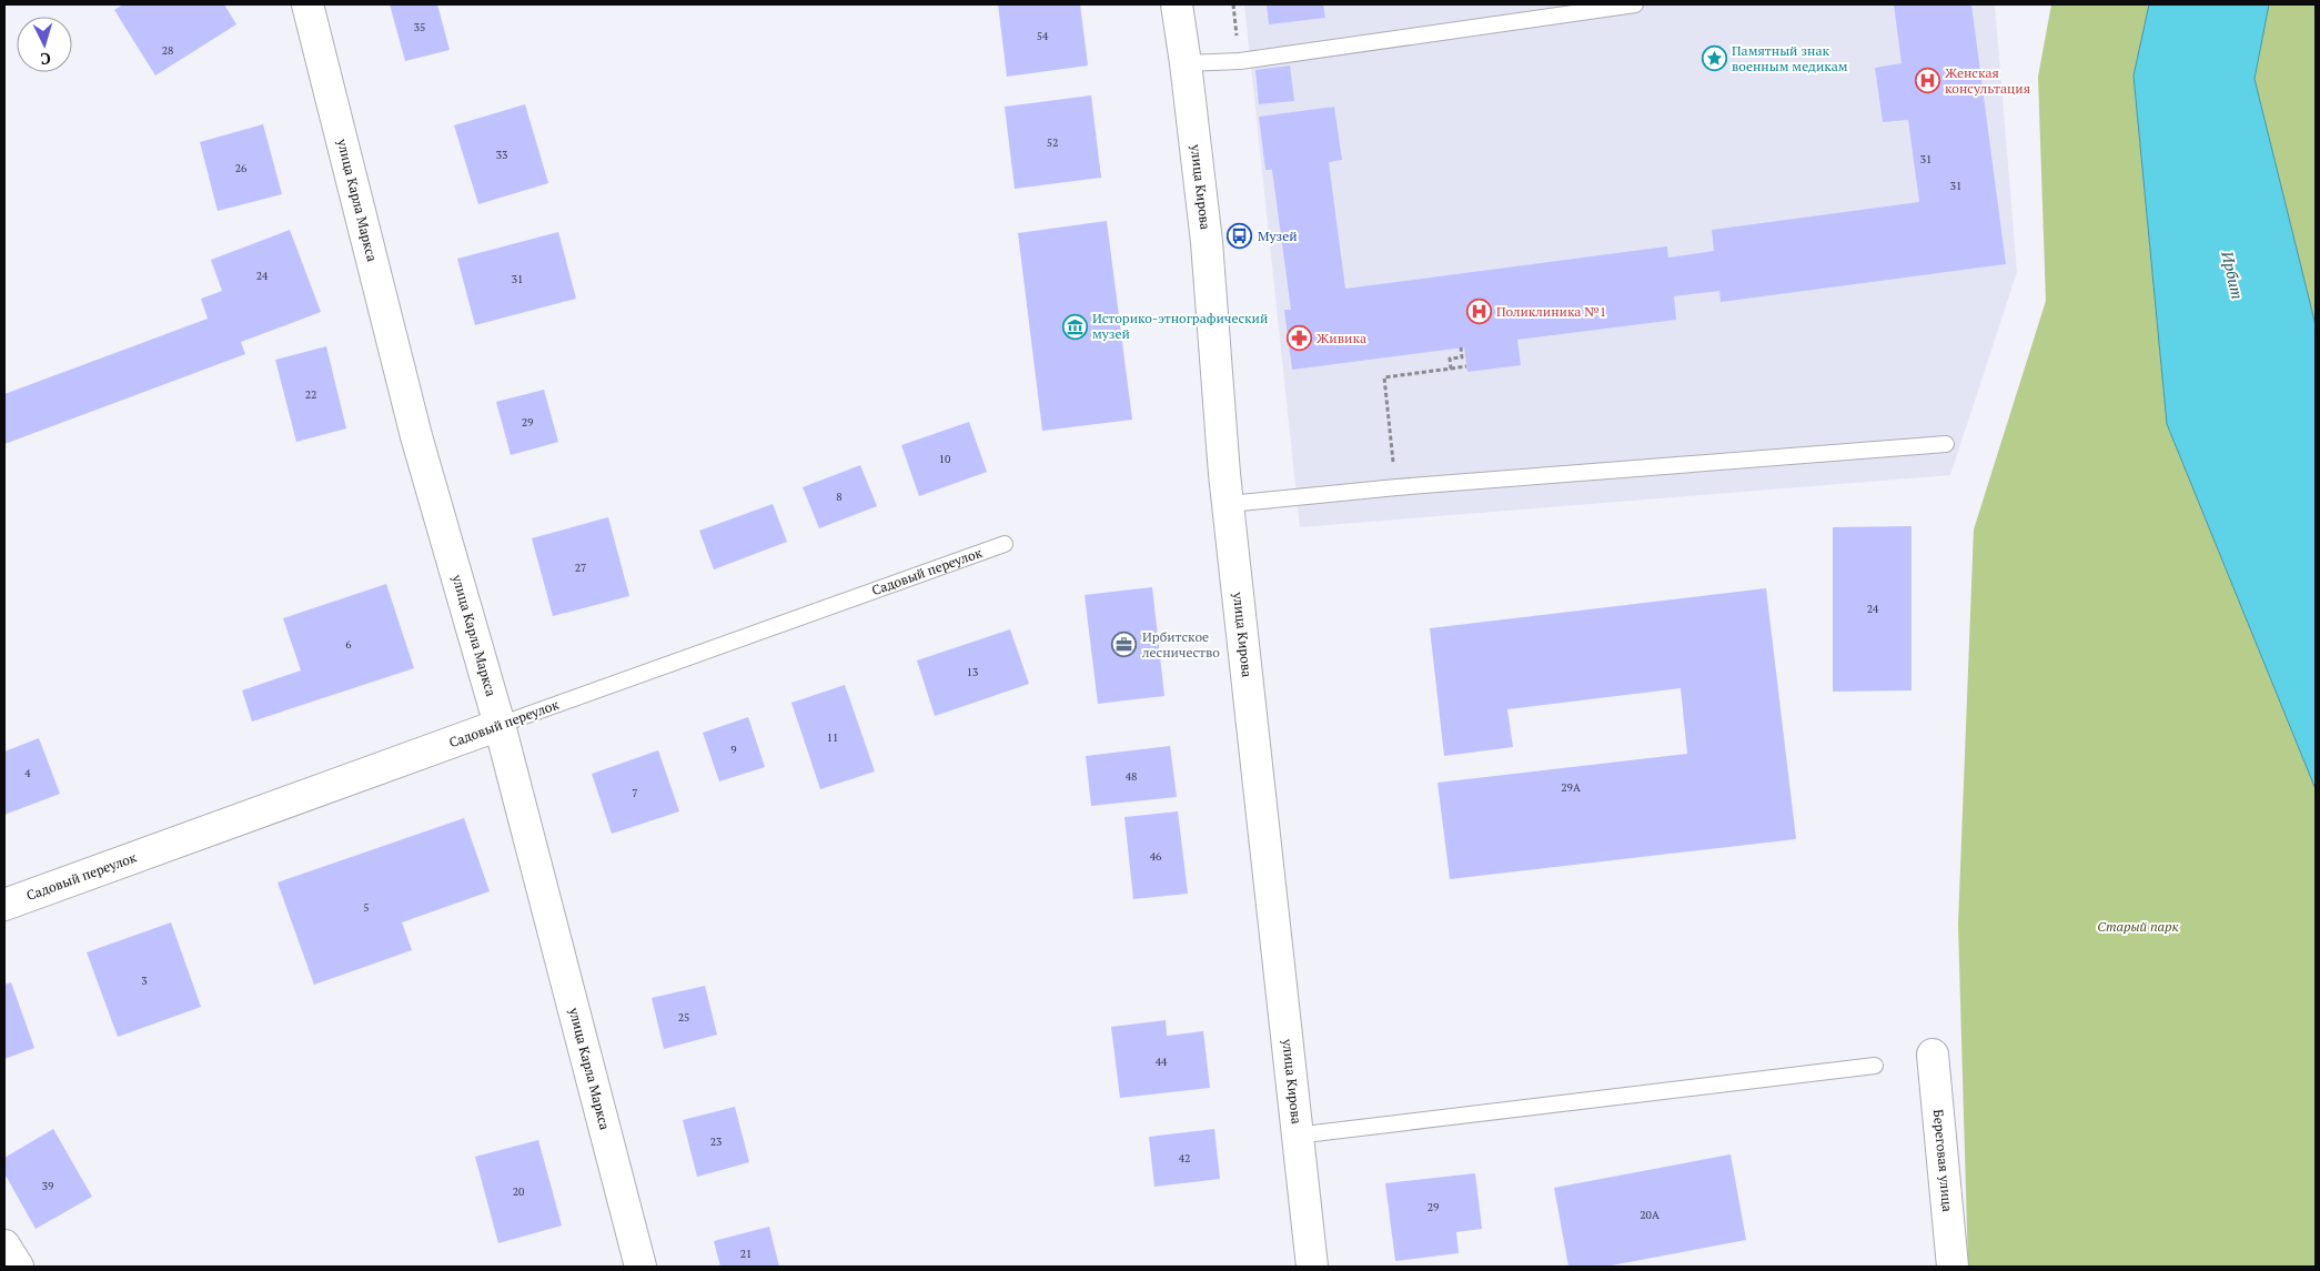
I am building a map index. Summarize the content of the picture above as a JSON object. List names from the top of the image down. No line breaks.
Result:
{"streets":{"street":["улица Кирова","улица Карла Маркса","Садовый переулок","Береговая улица"]},"crossings":[["улица Карла Маркса","Садовый переулок"]],"water":["Ирбит"],"parks":["Старый парк"],"places":{"place":["Памятный знак военным медикам"],"hospital":["Женская консультация","Поликлиника №1"],"bus stop":["Музей"],"museum":["Историко-этнографический музей"],"pharmacy":["Живика"],"office":["Ирбитское лесничество"]},"house_numbers":["35","54","28","52","33","31","26","31","24","31","22","29","10","8","27","24","6","13","11","9","4","48","29А","7","46","5","3","25","44","23","42","39","20","29","20А","21"],"north":"bottom"}
